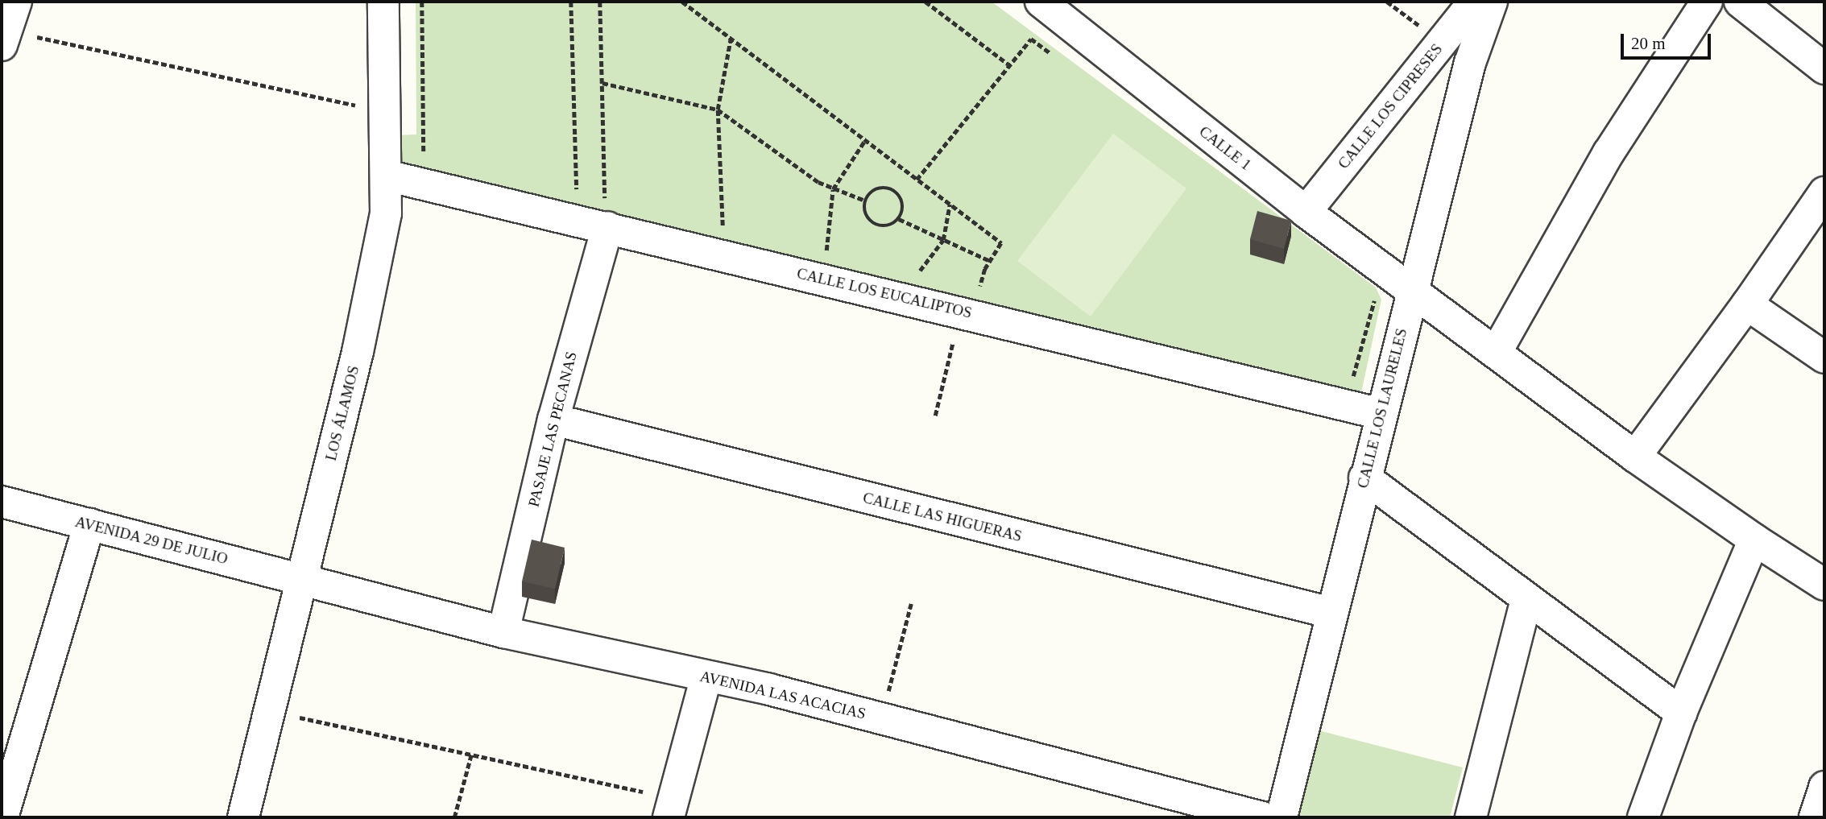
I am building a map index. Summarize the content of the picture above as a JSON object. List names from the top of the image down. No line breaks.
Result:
{"streets":{"street":["CALLE LOS CIPRESES","CALLE 1","CALLE LOS EUCALIPTOS","CALLE LOS LAURELES","LOS ÁLAMOS","PASAJE LAS PECANAS","CALLE LAS HIGUERAS","AVENIDA 29 DE JULIO","AVENIDA LAS ACACIAS"]},"crossings":[["CALLE LOS CIPRESES","CALLE 1"],["CALLE 1","CALLE LOS LAURELES"],["CALLE LOS EUCALIPTOS","CALLE LOS LAURELES"],["CALLE LOS EUCALIPTOS","LOS ÁLAMOS"],["CALLE LOS EUCALIPTOS","PASAJE LAS PECANAS"],["CALLE LOS LAURELES","CALLE LAS HIGUERAS"],["LOS ÁLAMOS","AVENIDA 29 DE JULIO"],["LOS ÁLAMOS","AVENIDA LAS ACACIAS"],["PASAJE LAS PECANAS","CALLE LAS HIGUERAS"],["PASAJE LAS PECANAS","AVENIDA LAS ACACIAS"],["AVENIDA 29 DE JULIO","AVENIDA LAS ACACIAS"]],"scale_bar":"20 m"}
